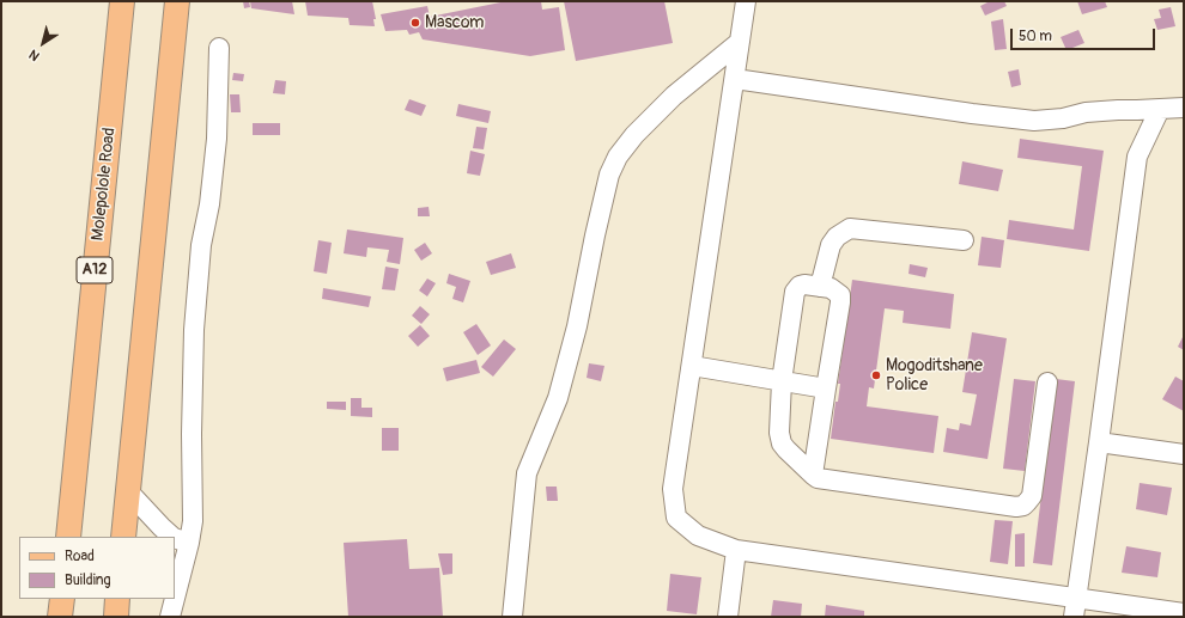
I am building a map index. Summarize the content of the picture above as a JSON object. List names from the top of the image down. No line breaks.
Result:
{"streets":{"main road":["Molepolole Road","A12"]},"places":["Mascom","Mogoditshane Police"],"legend":["Road","Building"],"scale_bar":"50 m","north":"bottom left"}
